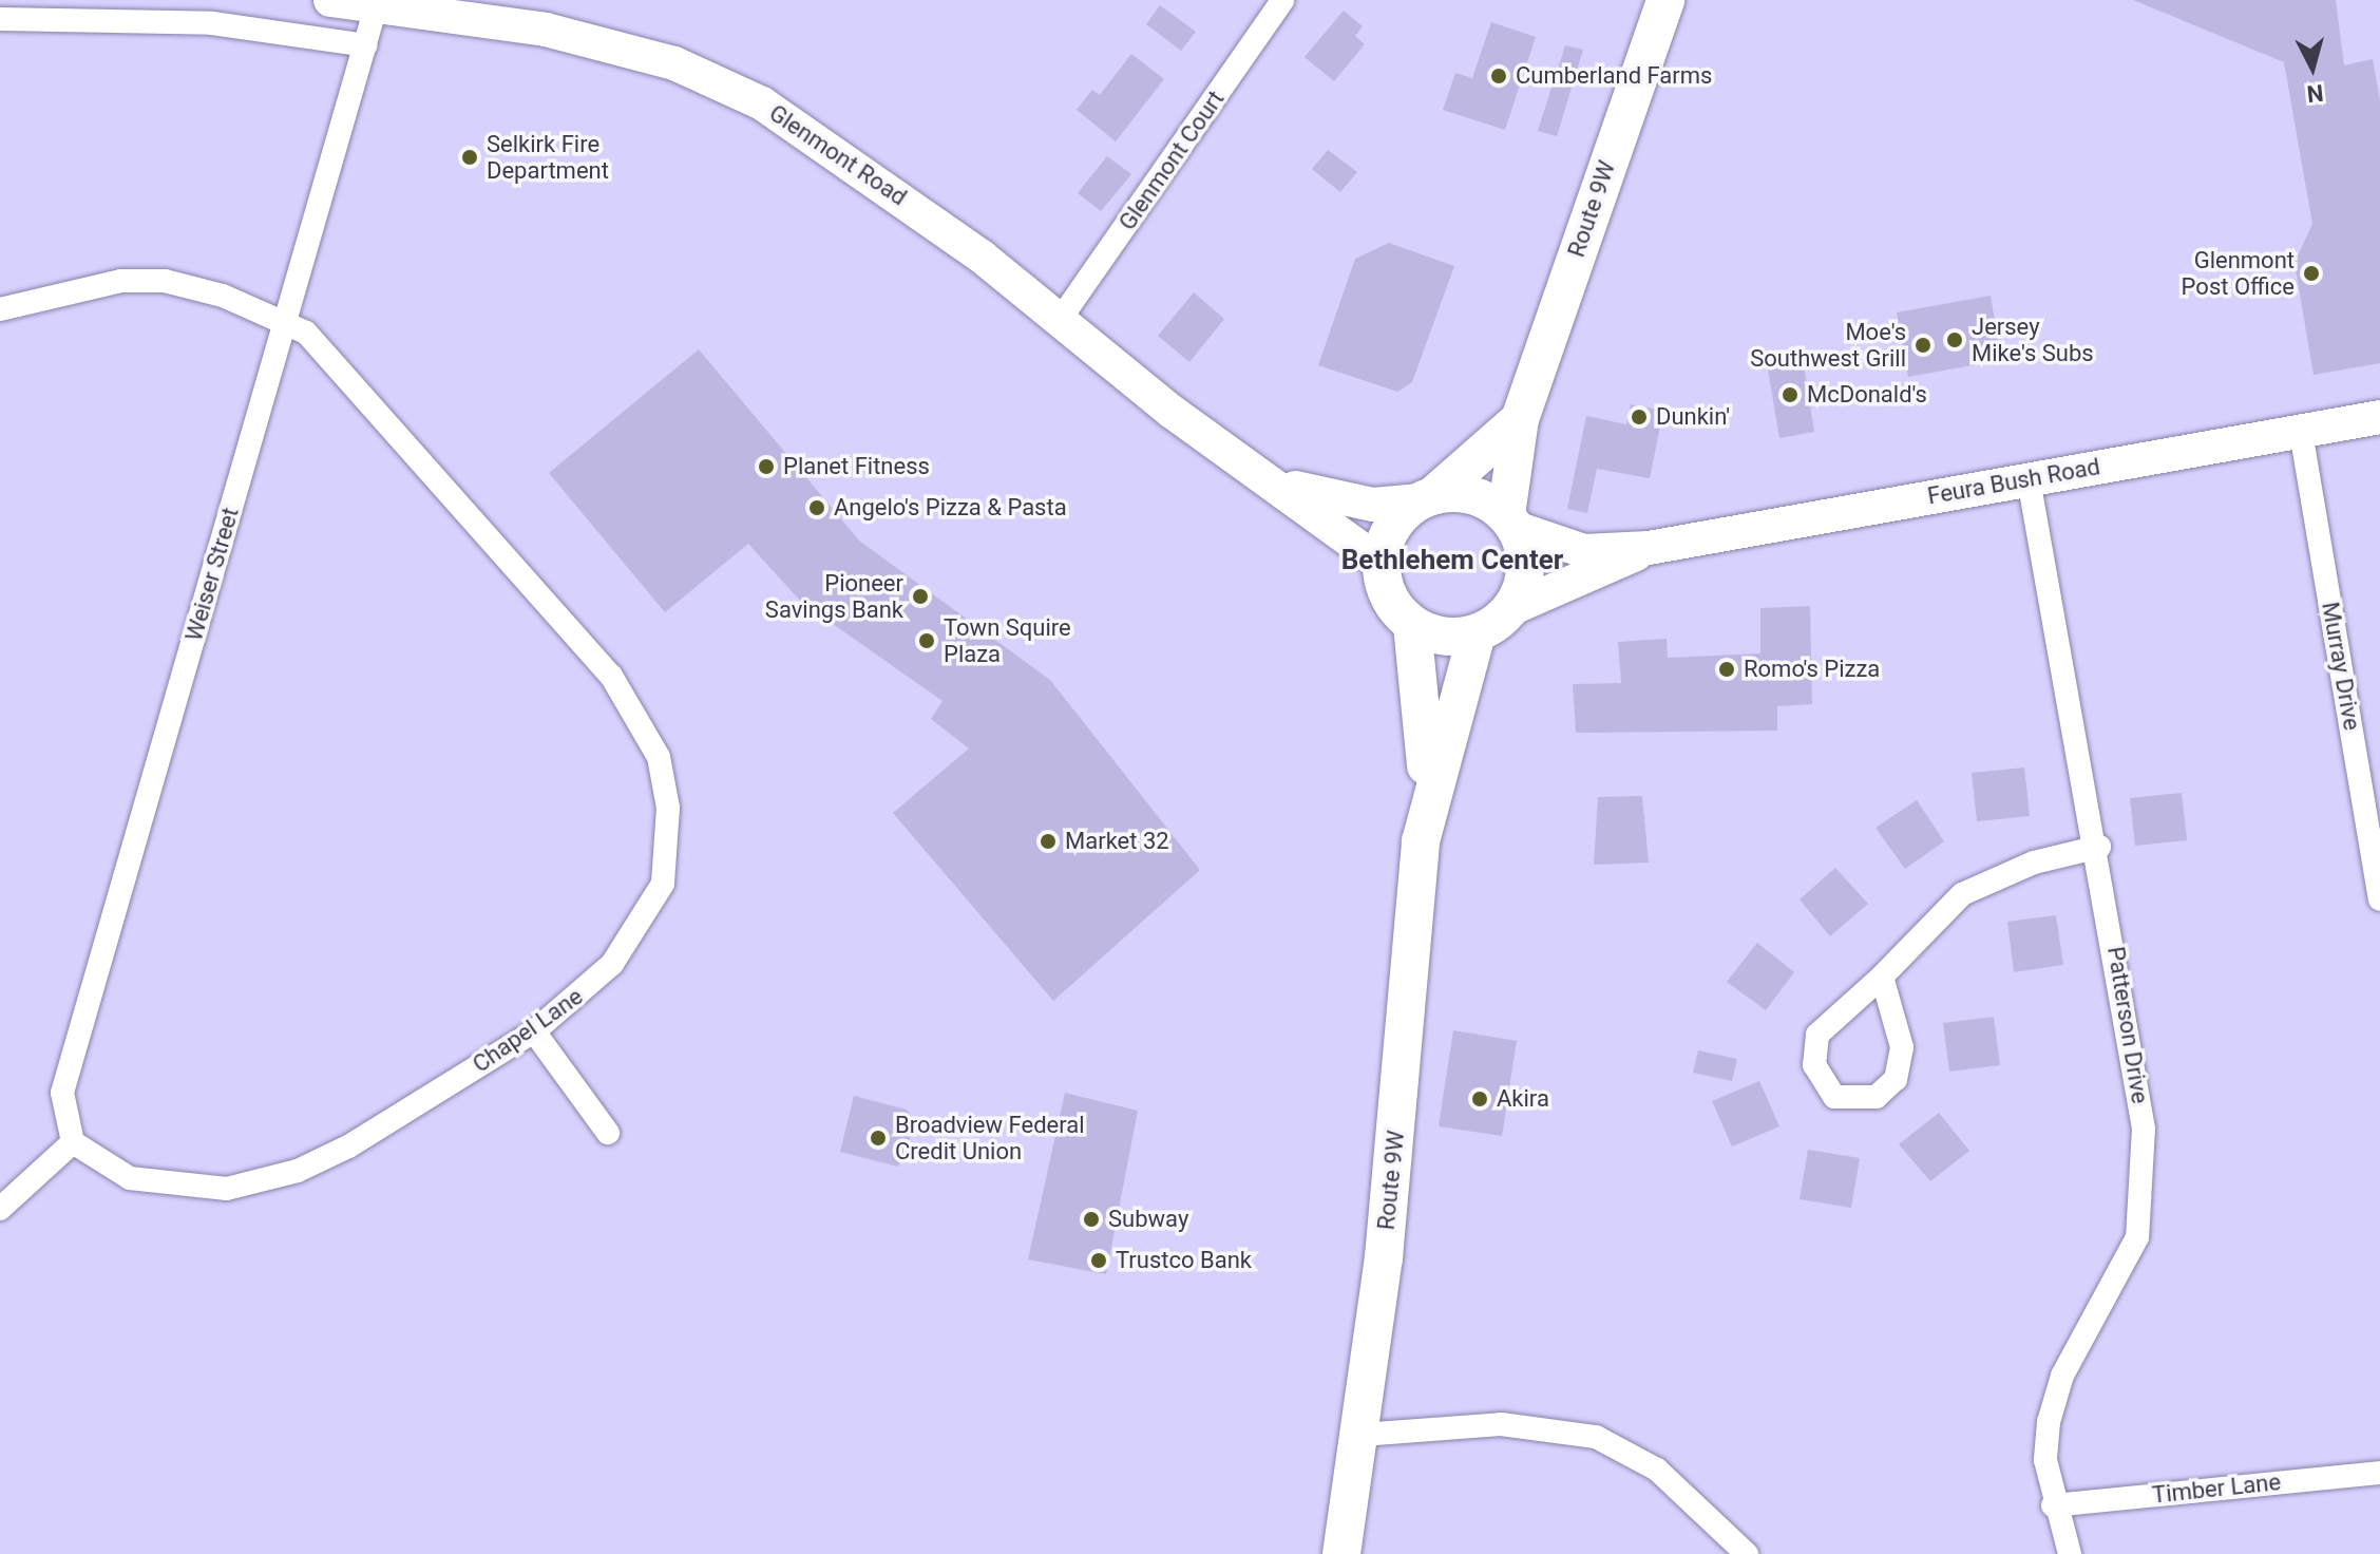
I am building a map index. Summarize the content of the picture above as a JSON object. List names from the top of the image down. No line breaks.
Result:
{"streets":{"main road":["Glenmont Road","Route 9W","Feura Bush Road"],"street":["Glenmont Court","Weiser Street","Murray Drive","Patterson Drive","Chapel Lane","Timber Lane"]},"crossings":[["Glenmont Road","Glenmont Court"],["Glenmont Road","Route 9W"],["Glenmont Road","Feura Bush Road"],["Glenmont Road","Weiser Street"],["Route 9W","Feura Bush Road"],["Feura Bush Road","Murray Drive"],["Feura Bush Road","Patterson Drive"],["Weiser Street","Chapel Lane"],["Patterson Drive","Timber Lane"]],"districts":["Bethlehem Center"],"places":["Cumberland Farms","Selkirk Fire Department","Glenmont Post Office","Jersey Mike's Subs","Moe's Southwest Grill","McDonald's","Dunkin'","Planet Fitness","Angelo's Pizza & Pasta","Pioneer Savings Bank","Town Squire Plaza","Romo's Pizza","Market 32","Akira","Broadview Federal Credit Union","Subway","Trustco Bank"],"north":"bottom"}
